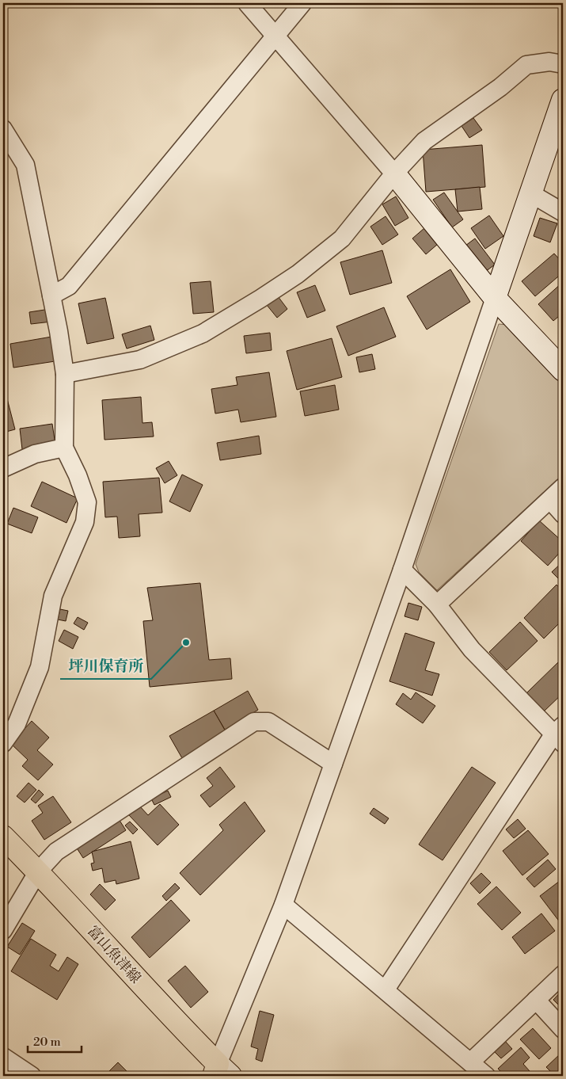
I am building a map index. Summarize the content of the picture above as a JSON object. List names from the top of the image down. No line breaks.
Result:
{"streets":{"main road":["富山魚津線"]},"places":["坪川保育所"],"scale_bar":"20 m"}
